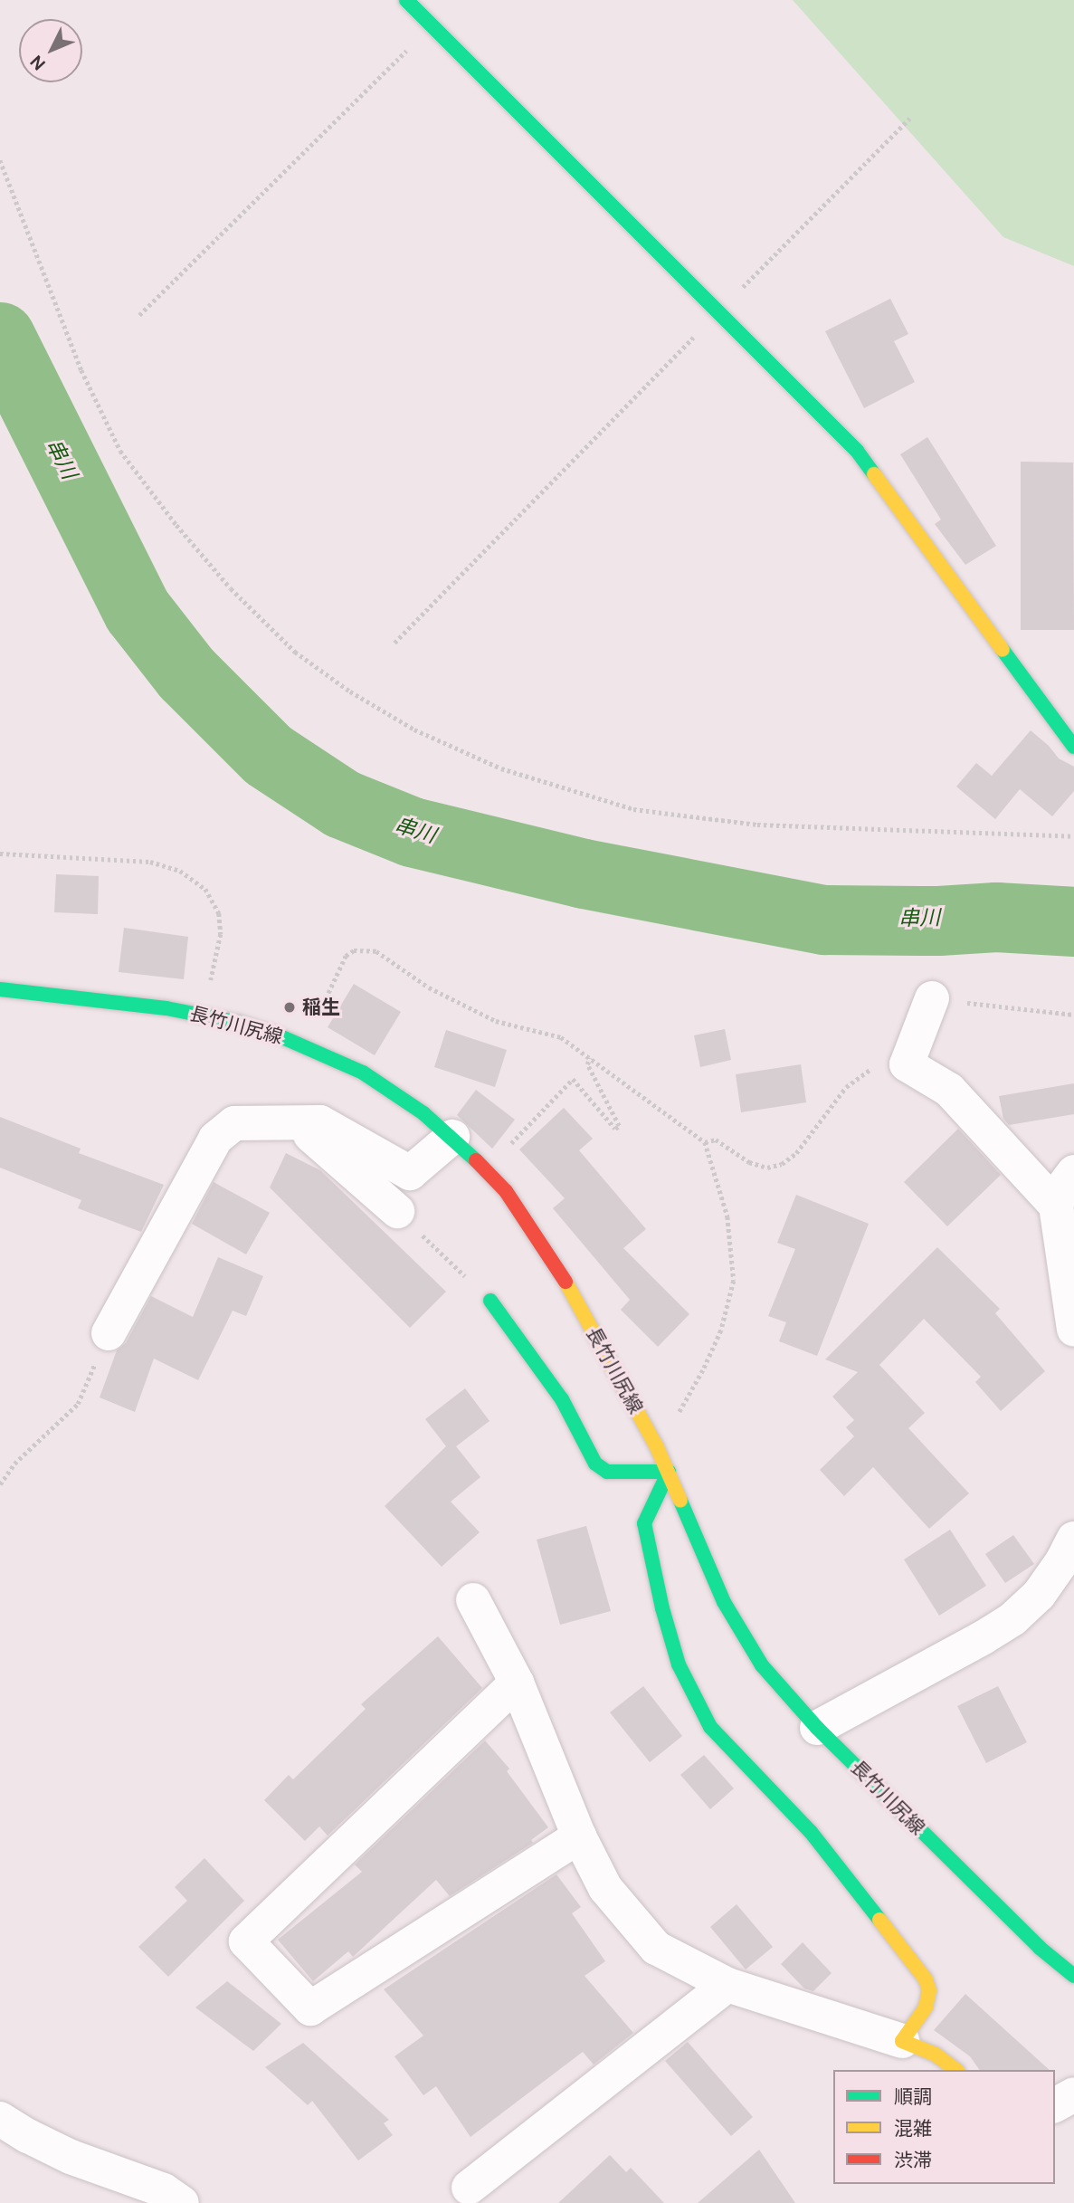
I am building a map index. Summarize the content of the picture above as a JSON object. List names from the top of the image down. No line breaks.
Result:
{"streets":{"street":["長竹川尻線"]},"water":["串川"],"places":["稲生"],"legend":["順調","混雑","渋滞"],"north":"bottom left"}
